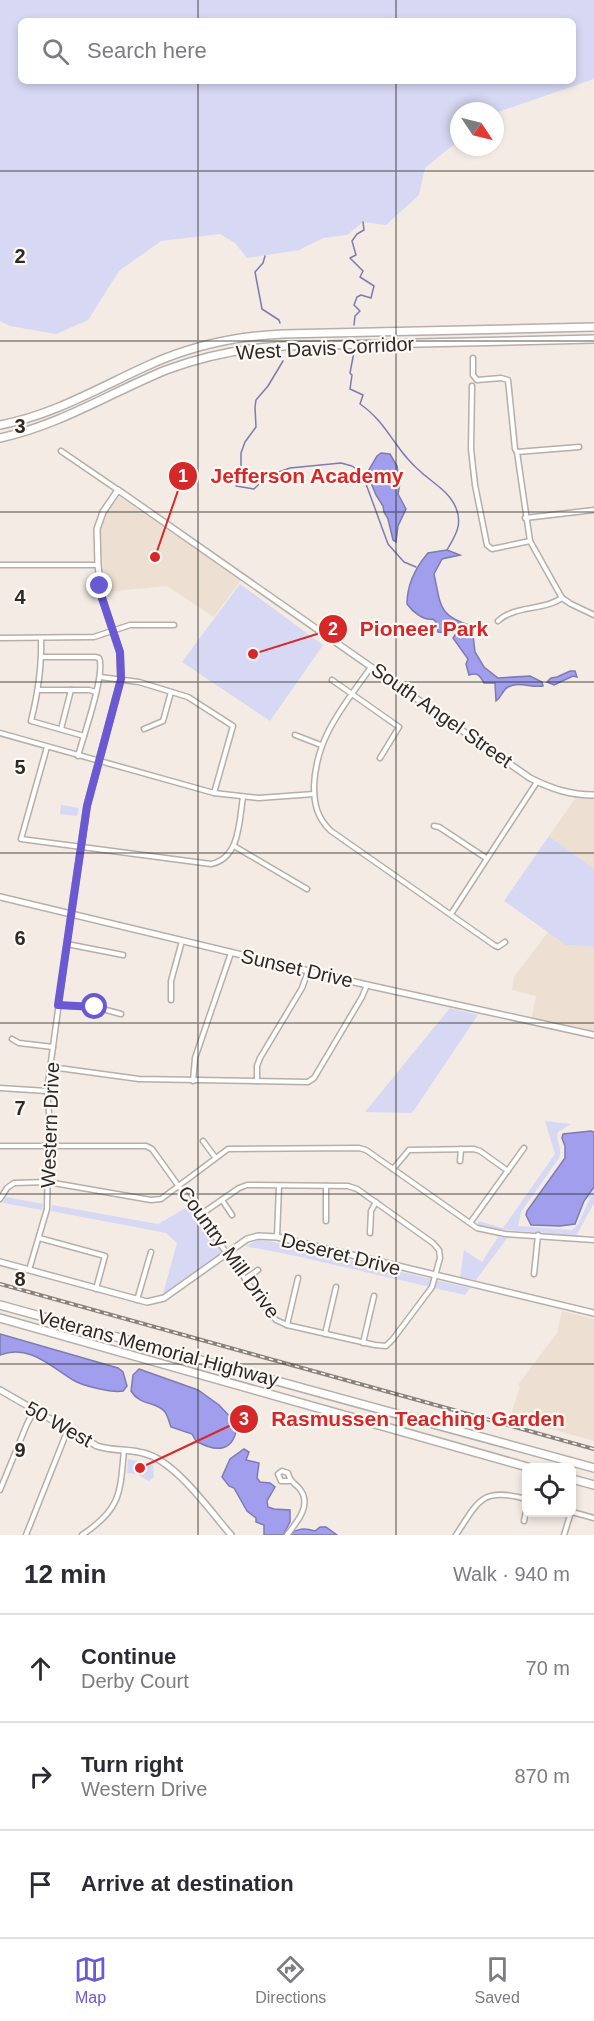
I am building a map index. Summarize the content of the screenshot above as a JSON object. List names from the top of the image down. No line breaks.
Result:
{"streets":{"highway":["West Davis Corridor","Veterans Memorial Highway"],"street":["South Angel Street","Sunset Drive","Western Drive","Country Mill Drive","Deseret Drive","50 West"]},"crossings":[["South Angel Street","Western Drive"],["Sunset Drive","Western Drive"],["Western Drive","Country Mill Drive"],["Western Drive","Deseret Drive"],["Country Mill Drive","Deseret Drive"]],"places":["Jefferson Academy","Pioneer Park","Rasmussen Teaching Garden"],"north":"bottom right","page":{"search":"Search here","heading":["12 min","Walk · 940 m"],"list":[["Continue","Derby Court","70 m"],["Turn right","Western Drive","870 m"],"Arrive at destination"],"nav":["Map","Directions","Saved"]},"grid":{"rows":["2","3","4","5","6","7","8","9"]}}
